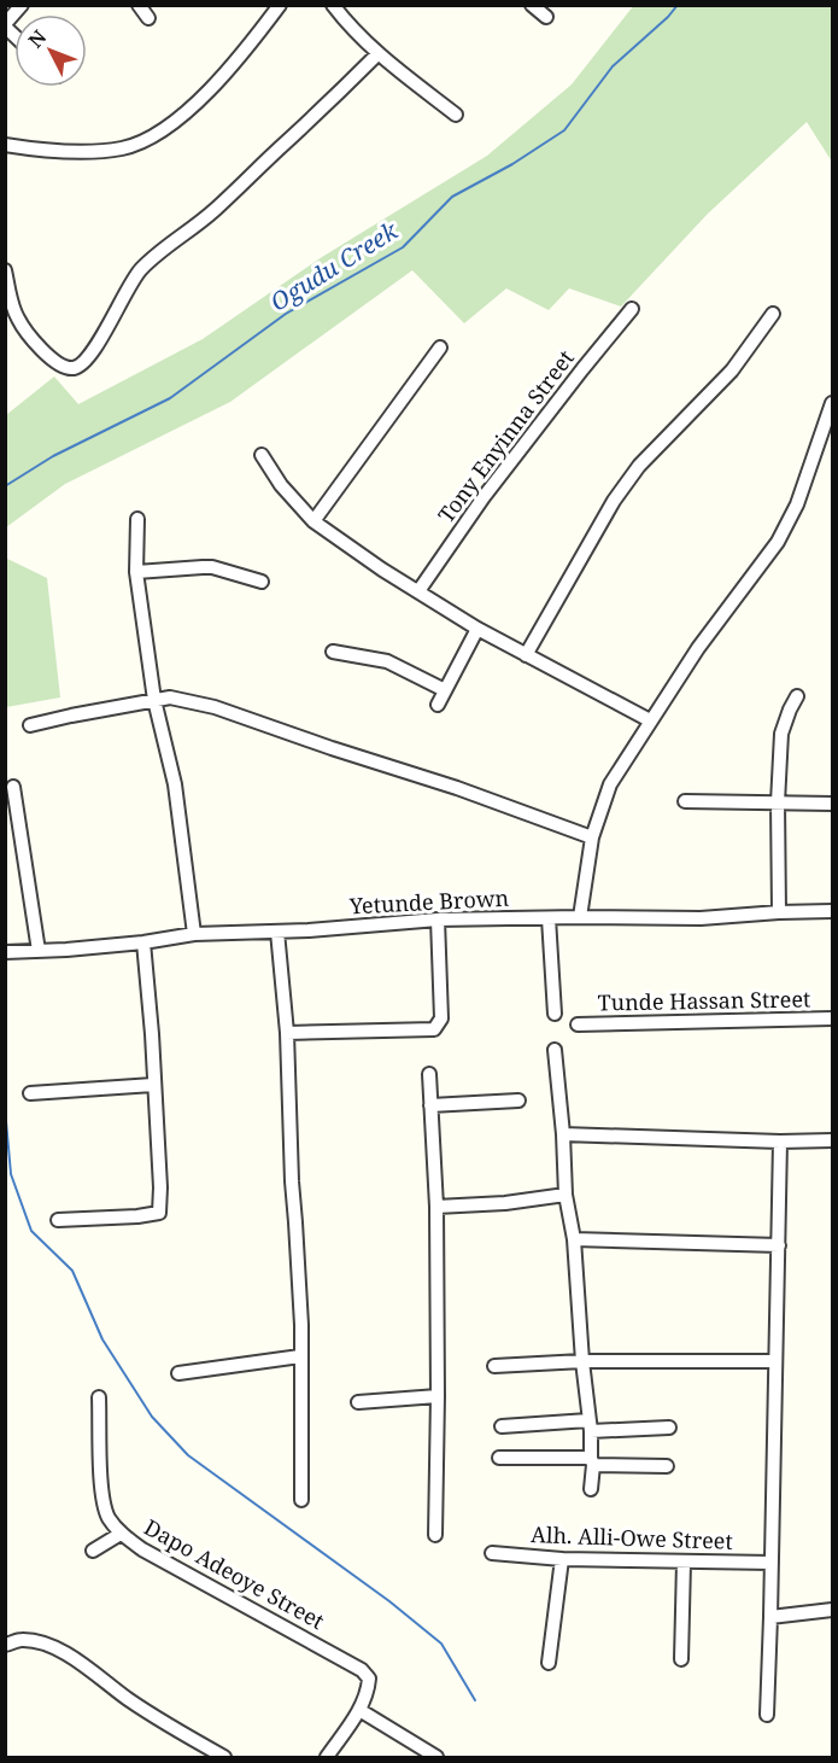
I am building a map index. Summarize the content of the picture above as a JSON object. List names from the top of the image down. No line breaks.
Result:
{"streets":{"street":["Tony Enyinna Street","Yetunde Brown","Tunde Hassan Street","Alh. Alli-Owe Street","Dapo Adeoye Street"]},"water":["Ogudu Creek"],"north":"top left"}
